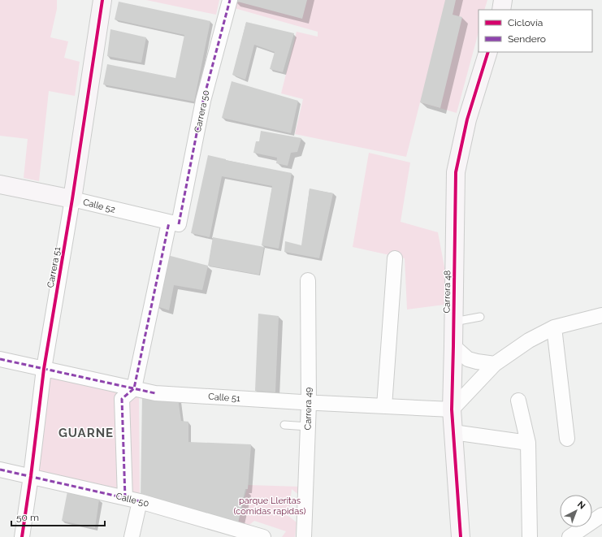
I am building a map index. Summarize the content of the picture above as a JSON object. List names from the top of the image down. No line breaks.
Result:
{"streets":{"street":["Carrera 50","Calle 52","Carrera 51","Carrera 48","Calle 51","Carrera 49","Calle 50"]},"crossings":[["Carrera 50","Calle 52"],["Carrera 50","Calle 51"],["Calle 52","Carrera 51"],["Carrera 51","Calle 51"],["Carrera 51","Calle 50"],["Carrera 48","Calle 51"],["Calle 51","Carrera 49"]],"districts":["GUARNE"],"parks":["parque Lleritas (comidas rapidas)"],"legend":["Ciclovía","Sendero"],"scale_bar":"50 m","north":"top right"}
